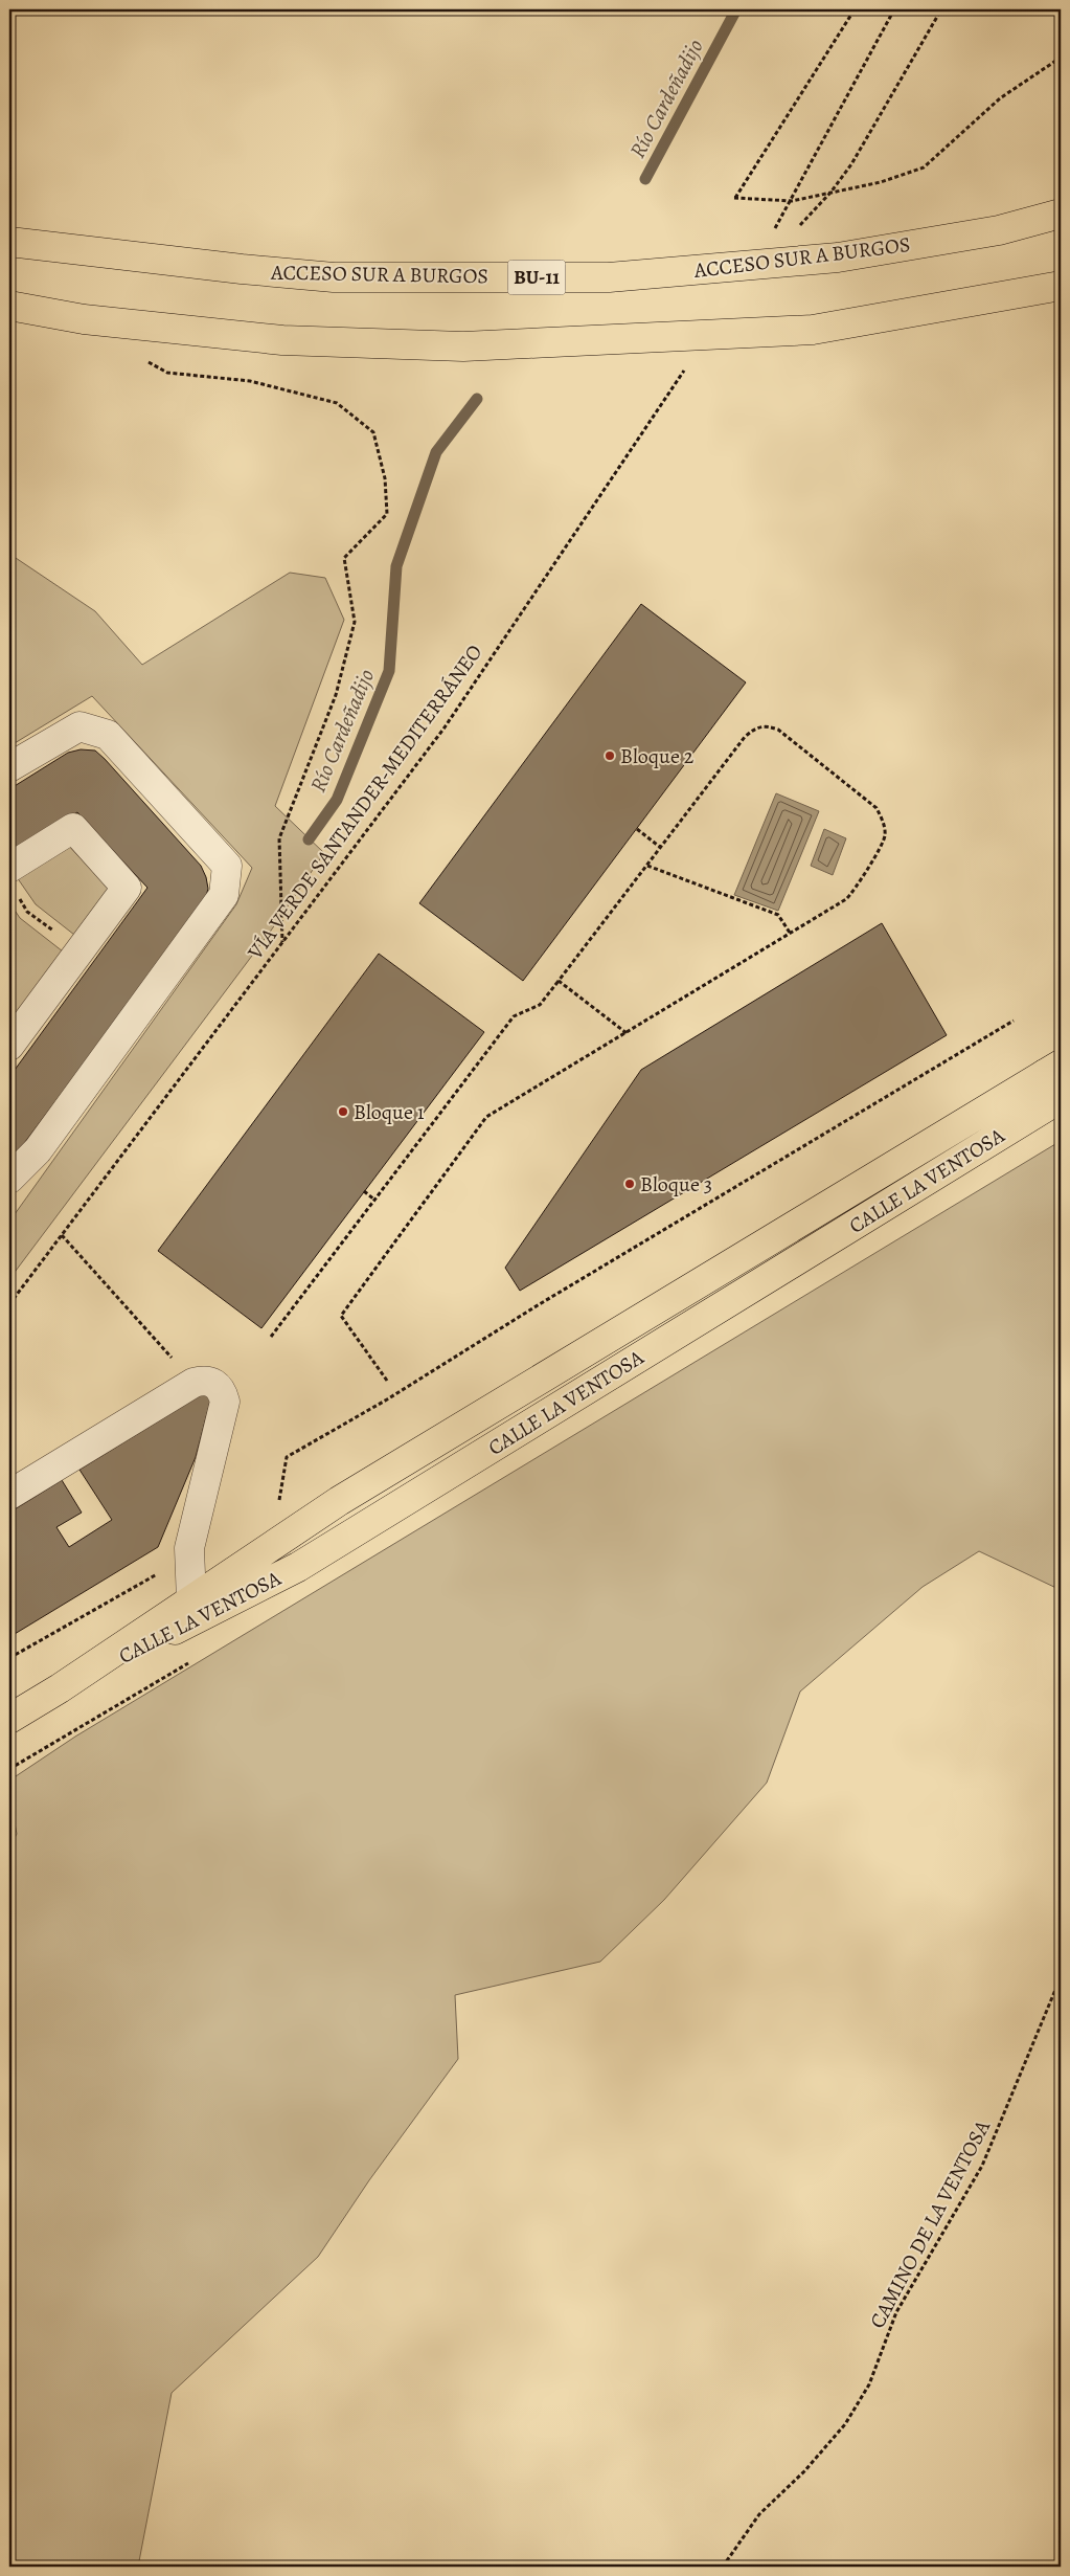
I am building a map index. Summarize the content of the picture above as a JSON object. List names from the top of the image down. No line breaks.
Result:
{"streets":{"main road":["ACCESO SUR A BURGOS","BU-11","CALLE LA VENTOSA"],"path":["VÍA VERDE SANTANDER-MEDITERRÁNEO","CAMINO DE LA VENTOSA"]},"water":["Río Cardeñadijo"],"places":["Bloque 2","Bloque 1","Bloque 3"]}
